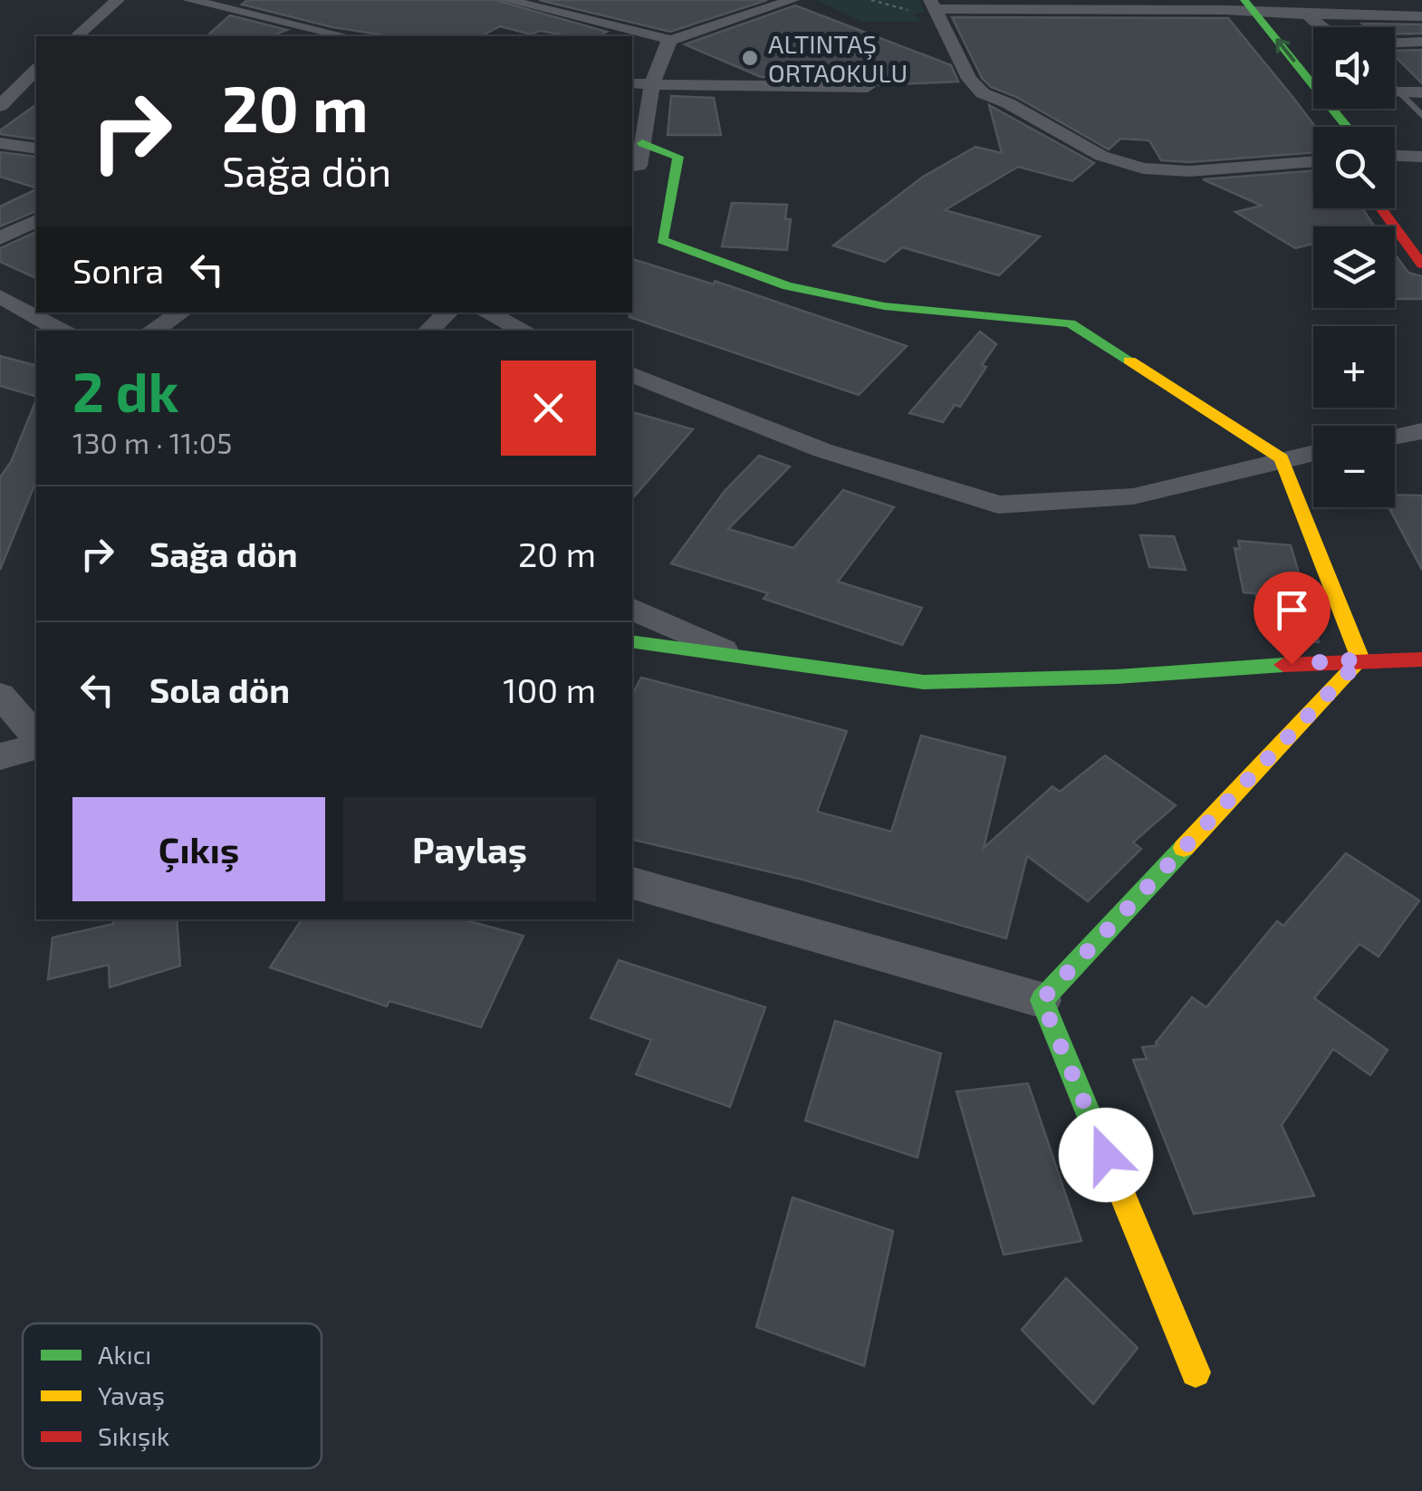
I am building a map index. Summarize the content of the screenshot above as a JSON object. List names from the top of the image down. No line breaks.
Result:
{"places":["ALTINTAŞ ORTAOKULU"],"legend":["Akıcı","Yavaş","Sıkışık"],"page":{"map_buttons":["+","−"],"turn":["20 m","Sağa dön"],"then":"Sonra","heading":["2 dk","130 m · 11:05"],"list":[{"name":"Sağa dön","value":"20 m"},{"name":"Sola dön","value":"100 m"}],"buttons":["Çıkış","Paylaş"]}}
